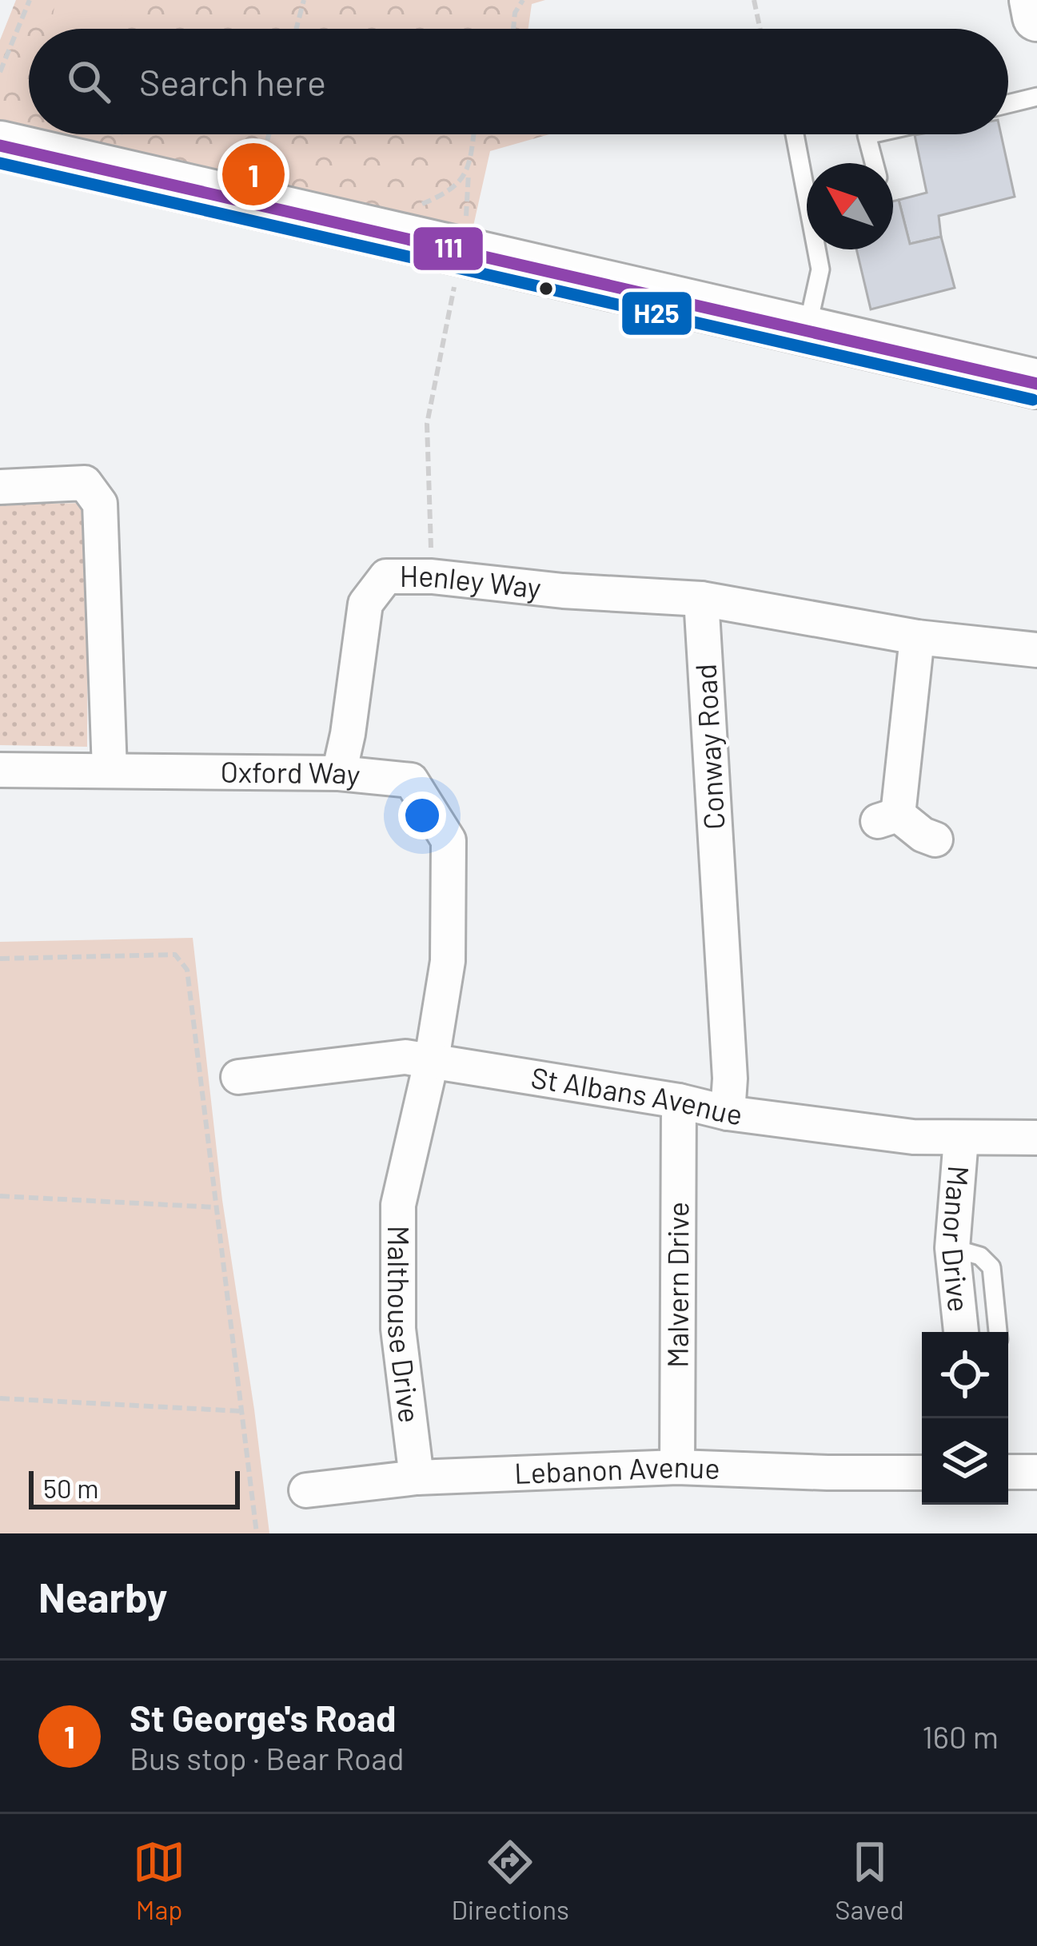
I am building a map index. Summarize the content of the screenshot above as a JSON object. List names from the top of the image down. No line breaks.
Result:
{"streets":{"street":["Henley Way","Conway Road","Oxford Way","St Albans Avenue","Manor Drive","Malvern Drive","Malthouse Drive","Lebanon Avenue"]},"crossings":[["Henley Way","Conway Road"],["Henley Way","Oxford Way"],["Conway Road","St Albans Avenue"],["Oxford Way","St Albans Avenue"],["Oxford Way","Malthouse Drive"],["St Albans Avenue","Manor Drive"],["St Albans Avenue","Malvern Drive"],["St Albans Avenue","Malthouse Drive"],["Malvern Drive","Lebanon Avenue"],["Malthouse Drive","Lebanon Avenue"]],"lines":["transit line 111","transit line H25"],"scale_bar":"50 m","north":"top left","page":{"search":"Search here","pins":"1","scale":"50 m","heading":"Nearby","list":[{"mark":"1","name":"St George's Road","note":"Bus stop · Bear Road","value":"160 m"}],"nav":["Map","Directions","Saved"]}}
